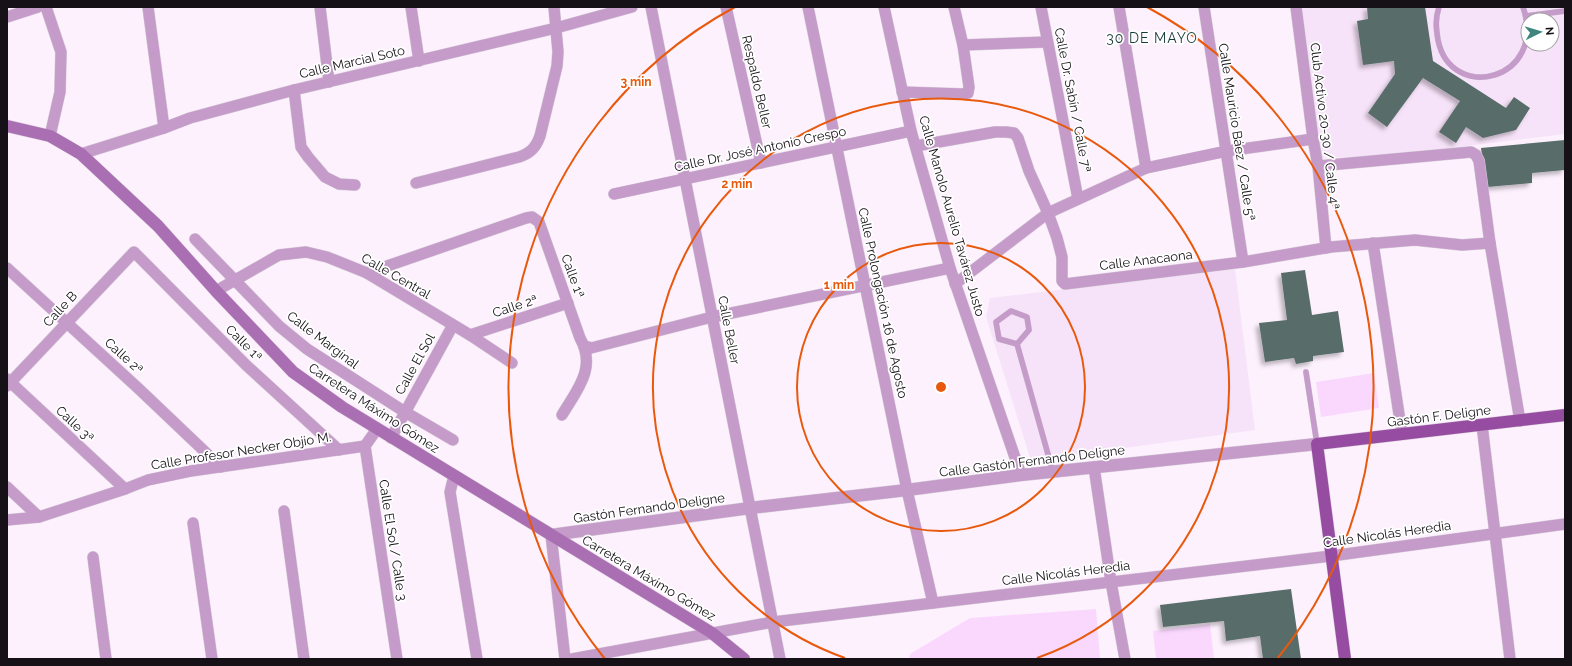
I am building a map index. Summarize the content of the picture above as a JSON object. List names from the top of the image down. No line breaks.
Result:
{"streets":{"main road":["Carretera Máximo Gómez","Gastón F. Deligne"],"street":["Calle Marcial Soto","Respaldo Beller","Calle Dr. Sabín / Calle 7ª","Club Activo 20-30 / Calle 4ª","Calle Mauricio Báez / Calle 5ª","Calle Dr. José Antonio Crespo","Calle Manolo Aurelio Tavárez Justo","Calle Anacaona","Calle Central","Calle 1ª","Calle Prolongación 16 de Agosto","Calle 2ª","Calle B","Calle Beller","Calle Marginal","Calle El Sol","Calle 3ª","Calle Profesor Necker Objio M.","Calle Gastón Fernando Deligne","Gastón Fernando Deligne","Calle Nicolás Heredia","Calle El Sol / Calle 3"]},"crossings":[["Calle Marcial Soto","Carretera Máximo Gómez"],["Respaldo Beller","Calle Dr. José Antonio Crespo"],["Club Activo 20-30 / Calle 4ª","Calle Anacaona"],["Calle Mauricio Báez / Calle 5ª","Calle Anacaona"],["Calle Dr. José Antonio Crespo","Calle Manolo Aurelio Tavárez Justo"],["Calle Dr. José Antonio Crespo","Calle Prolongación 16 de Agosto"],["Calle Dr. José Antonio Crespo","Calle Beller"],["Calle Manolo Aurelio Tavárez Justo","Calle Anacaona"],["Calle Manolo Aurelio Tavárez Justo","Calle Gastón Fernando Deligne"],["Calle Central","Calle 1ª"],["Calle Central","Calle 2ª"],["Calle Central","Calle Marginal"],["Calle Central","Calle El Sol"],["Calle Central","Carretera Máximo Gómez"],["Calle 1ª","Calle 2ª"],["Calle 1ª","Calle B"],["Calle 1ª","Calle Profesor Necker Objio M."],["Calle Prolongación 16 de Agosto","Calle Gastón Fernando Deligne"],["Calle Prolongación 16 de Agosto","Calle Nicolás Heredia"],["Calle 2ª","Calle B"],["Calle 2ª","Calle Profesor Necker Objio M."],["Calle B","Calle 3ª"],["Calle Beller","Calle Gastón Fernando Deligne"],["Calle Beller","Gastón Fernando Deligne"],["Calle Beller","Calle Nicolás Heredia"],["Calle Marginal","Calle El Sol"],["Calle El Sol","Carretera Máximo Gómez"],["Carretera Máximo Gómez","Gastón Fernando Deligne"],["Carretera Máximo Gómez","Calle Nicolás Heredia"],["Gastón F. Deligne","Calle Gastón Fernando Deligne"],["Calle 3ª","Calle Profesor Necker Objio M."],["Calle Profesor Necker Objio M.","Calle El Sol / Calle 3"],["Calle Gastón Fernando Deligne","Gastón Fernando Deligne"]],"districts":["30 DE MAYO"],"north":"right","rings":["3 min","2 min","1 min"]}
